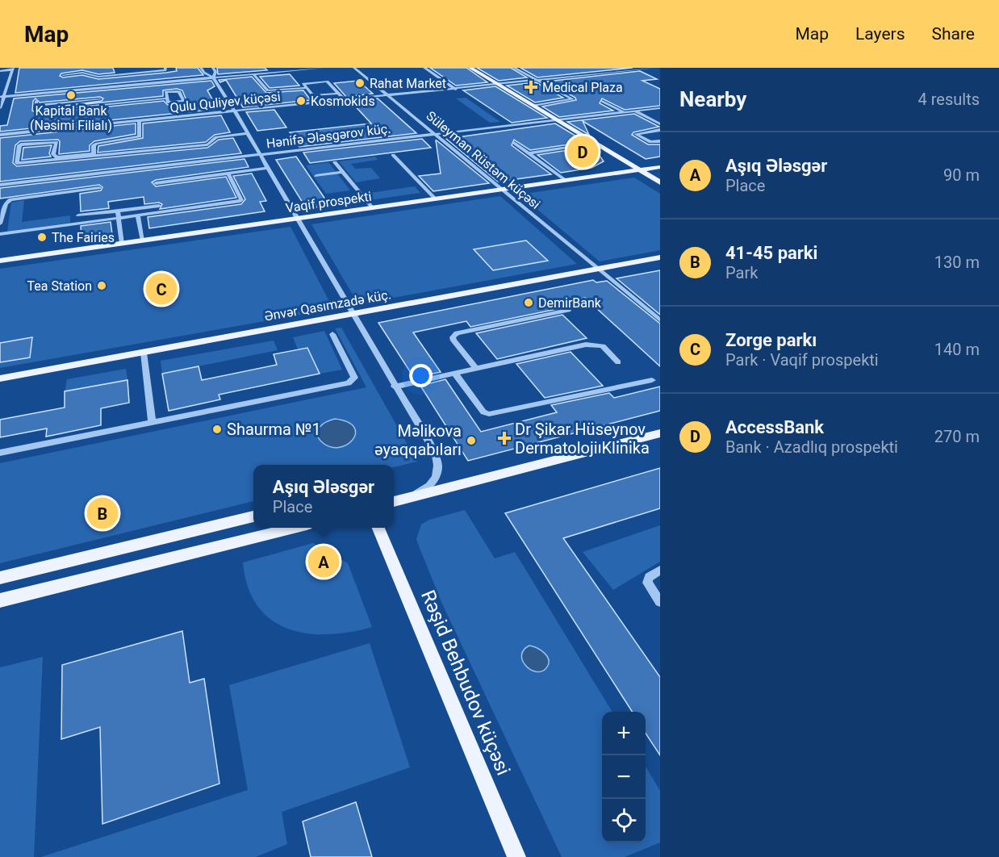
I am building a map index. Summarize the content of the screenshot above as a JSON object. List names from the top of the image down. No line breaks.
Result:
{"streets":{"main road":["Vaqif prospekti","Ənvər Qasımzadə küç.","Rəşid Behbudov küçəsi"],"street":["Qulu Quliyev küçəsi","Hənifə Ələsgərov küç.","Süleyman Rüstəm küçəsi"]},"crossings":[["Qulu Quliyev küçəsi","Süleyman Rüstəm küçəsi"],["Hənifə Ələsgərov küç.","Süleyman Rüstəm küçəsi"],["Süleyman Rüstəm küçəsi","Vaqif prospekti"],["Süleyman Rüstəm küçəsi","Ənvər Qasımzadə küç."]],"places":{"other":["Rahat Market","Kapital Bank (Nəsimi Filialı)","Kosmokids","The Fairies","Tea Station","DemirBank","Shaurma №1","Mәlikova әyaqqabıları"],"health":["Medical Plaza","Dr Şikar Hüseynov Dermatoloji Klinika"]},"page":{"header":"Map","nav":["Map","Layers","Share"],"heading":["Nearby","4 results"],"list":[{"mark":"A","name":"Aşıq Ələsgər","note":"Place","value":"90 m"},{"mark":"B","name":"41-45 parki","note":"Park","value":"130 m"},{"mark":"C","name":"Zorge parkı","note":"Park · Vaqif prospekti","value":"140 m"},{"mark":"D","name":"AccessBank","note":"Bank · Azadlıq prospekti","value":"270 m"}],"pins":["D","C","B","A"],"popup":["Aşıq Ələsgər","Place"],"map_buttons":["+","−"]}}
